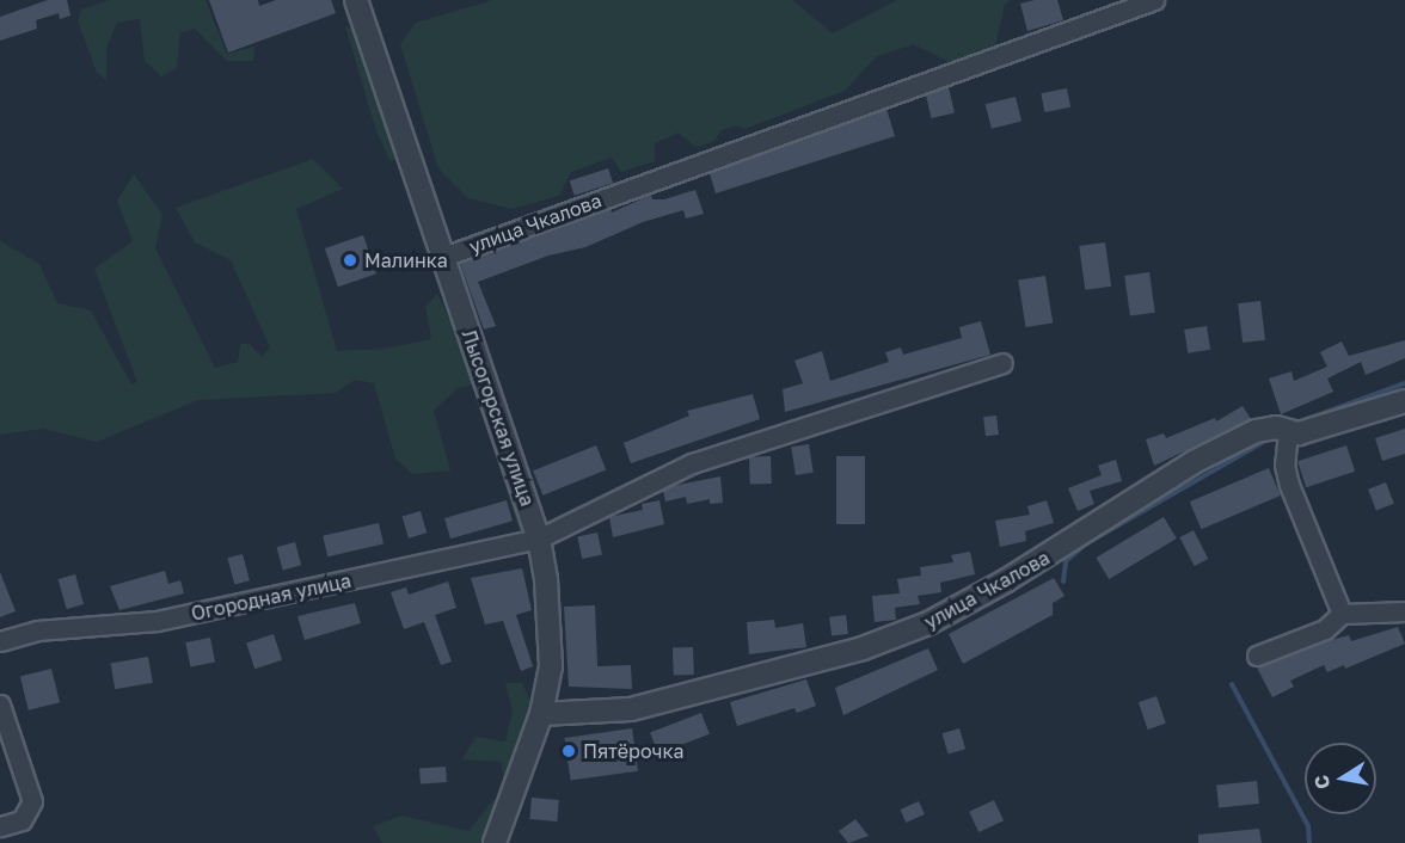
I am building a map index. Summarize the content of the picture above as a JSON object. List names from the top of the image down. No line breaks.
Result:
{"streets":{"street":["улица Чкалова","Лысогорская улица","Огородная улица"]},"crossings":[["улица Чкалова","Лысогорская улица"],["Лысогорская улица","Огородная улица"]],"places":["Малинка","Пятёрочка"],"north":"left"}
